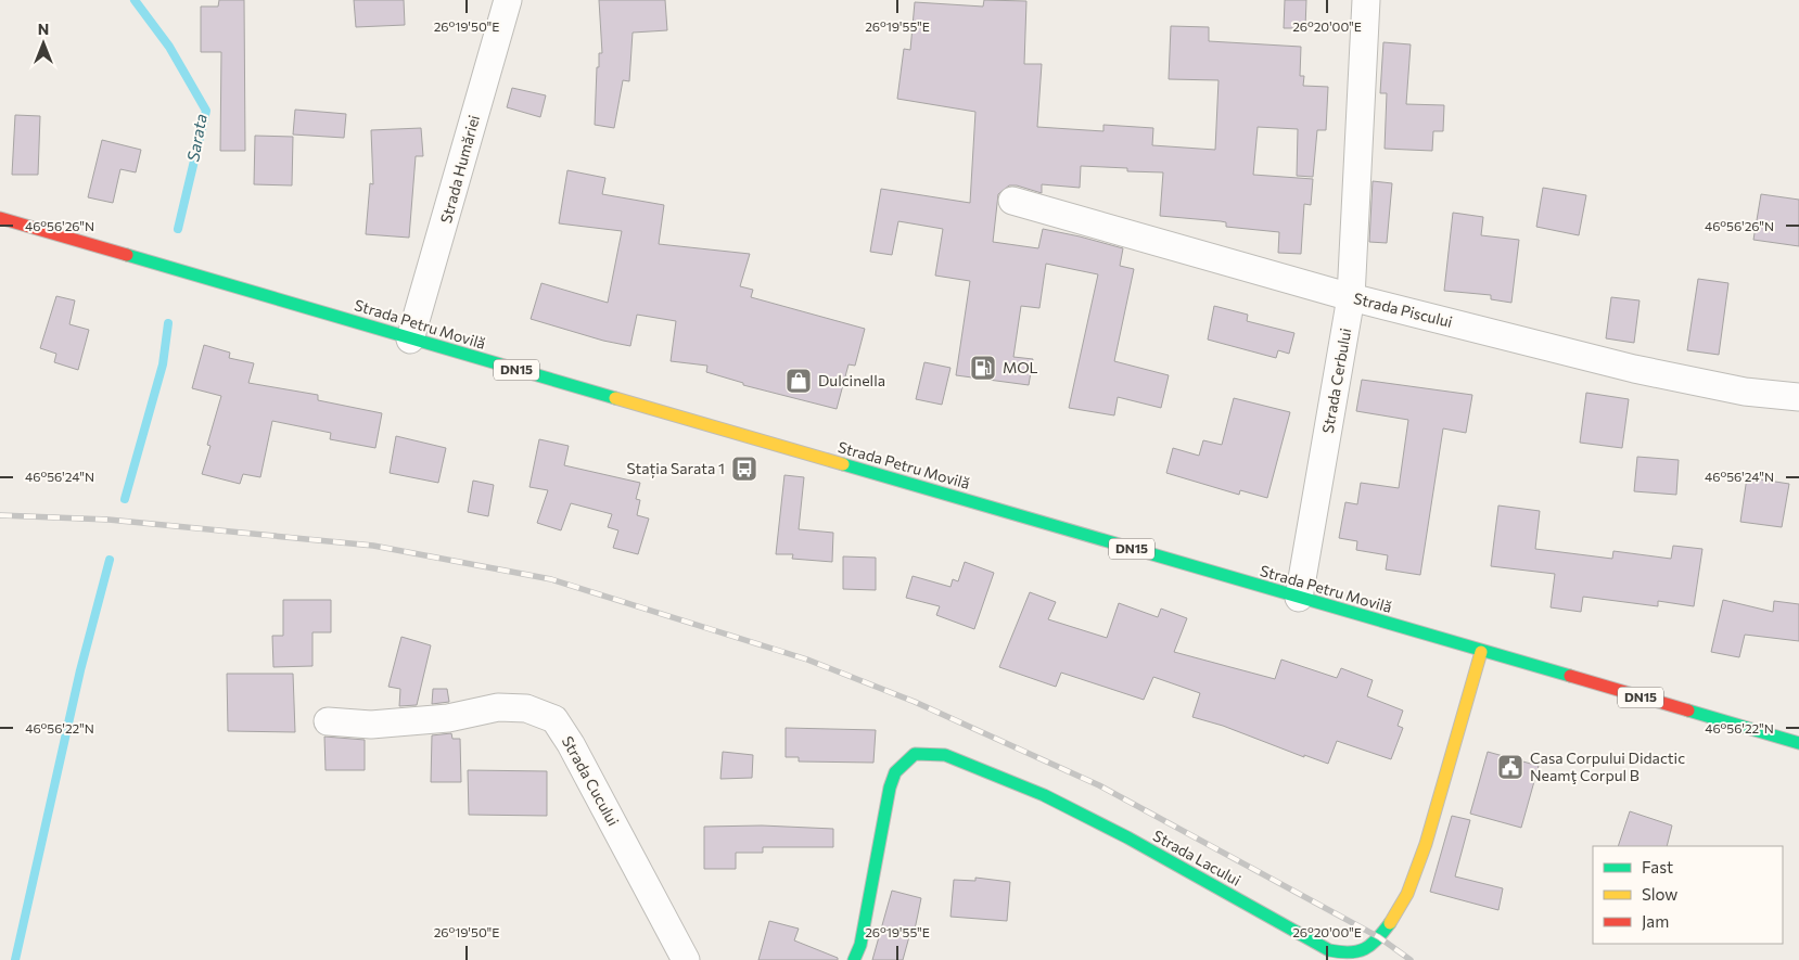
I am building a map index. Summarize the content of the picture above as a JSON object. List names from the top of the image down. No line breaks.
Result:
{"streets":{"main road":["Strada Petru Movilă","DN15","Strada Lacului"],"street":["Strada Humăriei","Strada Piscului","Strada Cerbului","Strada Cucului"]},"crossings":[["Strada Humăriei","Strada Petru Movilă"],["Strada Piscului","Strada Cerbului"],["Strada Petru Movilă","Strada Cerbului"],["Strada Petru Movilă","Strada Lacului"]],"water":["Sarata"],"places":{"fuel station":["MOL"],"shop":["Dulcinella"],"bus stop":["Stația Sarata 1"],"public building":["Casa Corpului Didactic Neamţ Corpul B"]},"legend":["Fast","Slow","Jam"],"north":"top","coordinates":["26°19'50\"E","26°19'55\"E","26°20'00\"E","46°56'26\"N","46°56'24\"N","46°56'22\"N"]}
